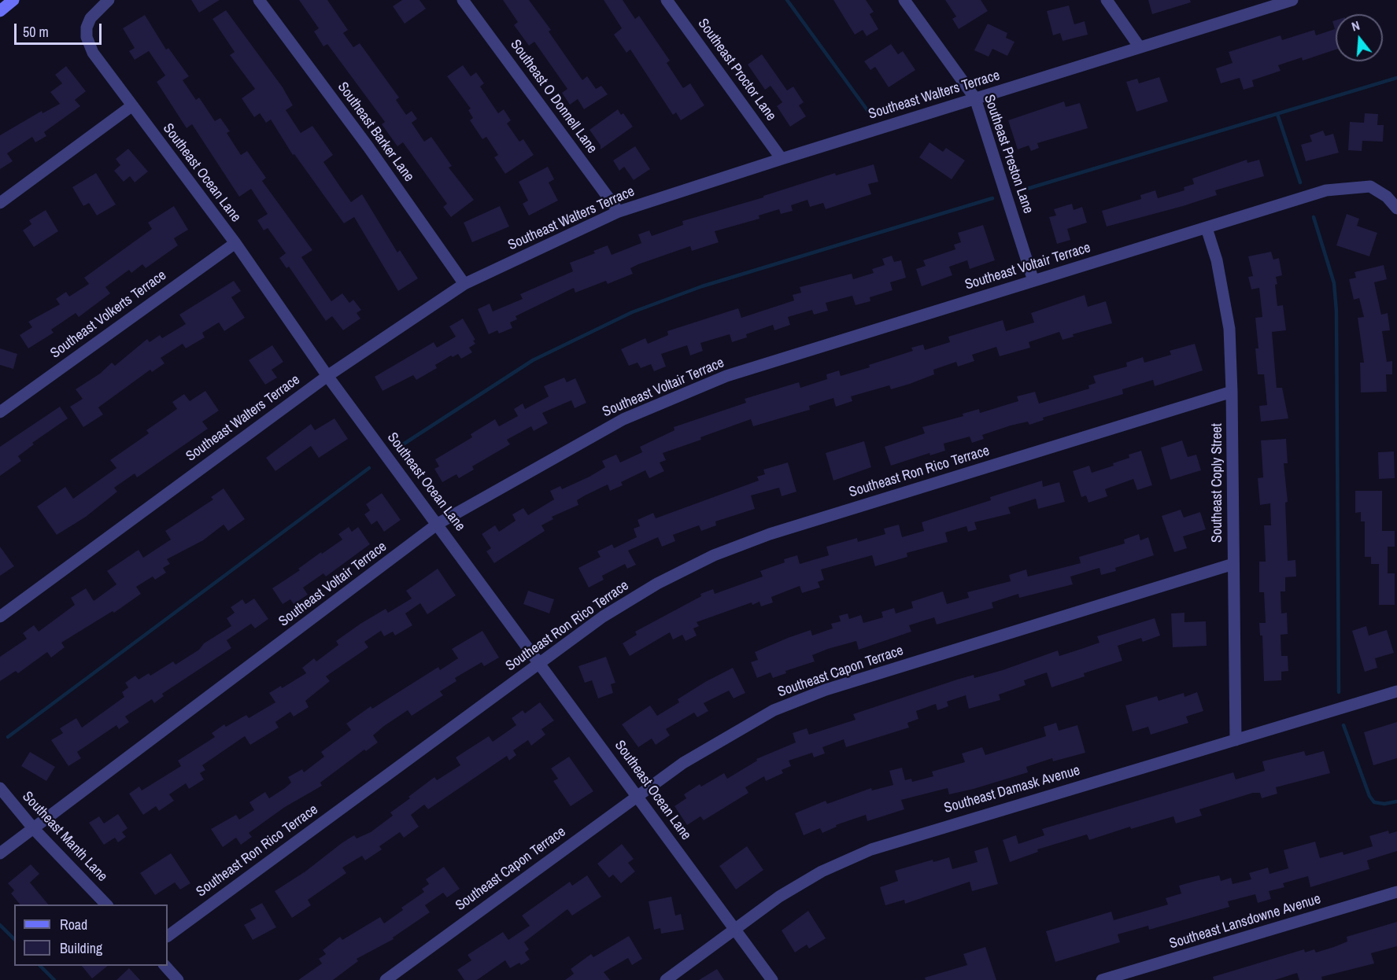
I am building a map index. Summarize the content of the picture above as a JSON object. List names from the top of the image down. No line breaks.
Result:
{"streets":{"street":["Southeast Proctor Lane","Southeast Walters Terrace","Southeast O Donnell Lane","Southeast Barker Lane","Southeast Preston Lane","Southeast Ocean Lane","Southeast Voltair Terrace","Southeast Volkerts Terrace","Southeast Ron Rico Terrace","Southeast Coply Street","Southeast Capon Terrace","Southeast Damask Avenue","Southeast Manth Lane","Southeast Lansdowne Avenue"]},"crossings":[["Southeast Proctor Lane","Southeast Walters Terrace"],["Southeast Walters Terrace","Southeast O Donnell Lane"],["Southeast Walters Terrace","Southeast Barker Lane"],["Southeast Walters Terrace","Southeast Preston Lane"],["Southeast Walters Terrace","Southeast Ocean Lane"],["Southeast Preston Lane","Southeast Voltair Terrace"],["Southeast Ocean Lane","Southeast Voltair Terrace"],["Southeast Ocean Lane","Southeast Volkerts Terrace"],["Southeast Ocean Lane","Southeast Ron Rico Terrace"],["Southeast Ocean Lane","Southeast Capon Terrace"],["Southeast Ocean Lane","Southeast Damask Avenue"],["Southeast Voltair Terrace","Southeast Coply Street"],["Southeast Voltair Terrace","Southeast Manth Lane"],["Southeast Ron Rico Terrace","Southeast Coply Street"],["Southeast Coply Street","Southeast Capon Terrace"],["Southeast Coply Street","Southeast Damask Avenue"]],"legend":["Road","Building"],"scale_bar":"50 m","north":"top"}
